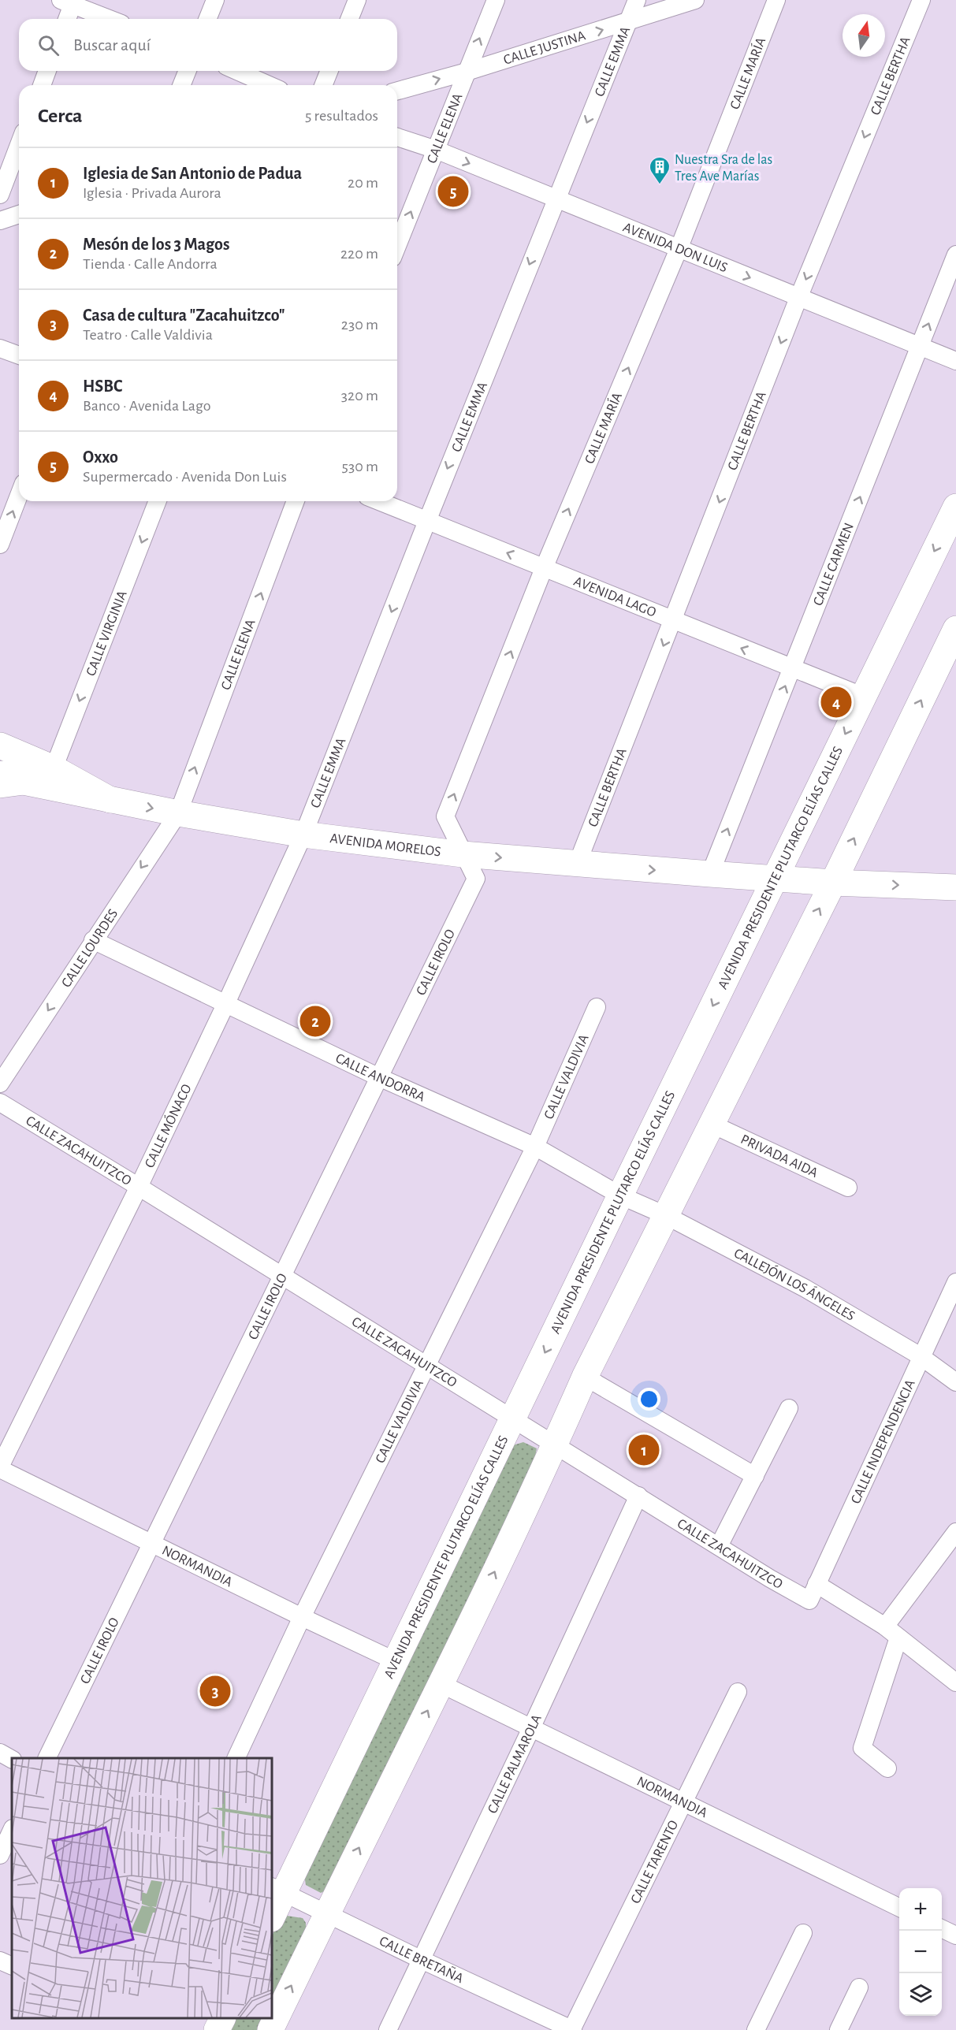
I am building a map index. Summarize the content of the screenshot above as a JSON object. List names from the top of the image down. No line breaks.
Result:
{"streets":{"main road":["AVENIDA MORELOS","AVENIDA PRESIDENTE PLUTARCO ELÍAS CALLES"],"street":["CALLE JUSTINA","CALLE EMMA","CALLE MARÍA","CALLE BERTHA","CALLE ELENA","AVENIDA DON LUIS","CALLE CARMEN","AVENIDA LAGO","CALLE VIRGINIA","CALLE LOURDES","CALLE IROLO","CALLE ANDORRA","CALLE VALDIVIA","CALLE MÓNACO","CALLE ZACAHUITZCO","PRIVADA AIDA","CALLEJÓN LOS ÁNGELES","CALLE INDEPENDENCIA","NORMANDIA","CALLE PALMAROLA","CALLE TARENTO","CALLE BRETAÑA"]},"crossings":[["CALLE JUSTINA","CALLE EMMA"],["CALLE JUSTINA","CALLE ELENA"],["CALLE EMMA","AVENIDA DON LUIS"],["CALLE EMMA","AVENIDA LAGO"],["CALLE EMMA","AVENIDA MORELOS"],["CALLE EMMA","CALLE MÓNACO"],["CALLE MARÍA","AVENIDA DON LUIS"],["CALLE MARÍA","AVENIDA LAGO"],["CALLE MARÍA","AVENIDA MORELOS"],["CALLE MARÍA","CALLE IROLO"],["CALLE BERTHA","AVENIDA DON LUIS"],["CALLE BERTHA","AVENIDA LAGO"],["CALLE BERTHA","AVENIDA MORELOS"],["CALLE ELENA","AVENIDA DON LUIS"],["CALLE ELENA","AVENIDA MORELOS"],["CALLE ELENA","CALLE LOURDES"],["AVENIDA DON LUIS","CALLE CARMEN"],["CALLE CARMEN","AVENIDA LAGO"],["CALLE CARMEN","AVENIDA MORELOS"],["AVENIDA LAGO","AVENIDA PRESIDENTE PLUTARCO ELÍAS CALLES"],["AVENIDA MORELOS","AVENIDA PRESIDENTE PLUTARCO ELÍAS CALLES"],["AVENIDA MORELOS","CALLE LOURDES"],["AVENIDA MORELOS","CALLE IROLO"],["AVENIDA MORELOS","CALLE MÓNACO"],["AVENIDA PRESIDENTE PLUTARCO ELÍAS CALLES","CALLE ANDORRA"],["AVENIDA PRESIDENTE PLUTARCO ELÍAS CALLES","CALLE ZACAHUITZCO"],["AVENIDA PRESIDENTE PLUTARCO ELÍAS CALLES","NORMANDIA"],["AVENIDA PRESIDENTE PLUTARCO ELÍAS CALLES","CALLE BRETAÑA"],["CALLE LOURDES","CALLE ANDORRA"],["CALLE IROLO","CALLE ANDORRA"],["CALLE IROLO","CALLE ZACAHUITZCO"],["CALLE IROLO","NORMANDIA"],["CALLE ANDORRA","CALLE VALDIVIA"],["CALLE ANDORRA","CALLE MÓNACO"],["CALLE ANDORRA","CALLEJÓN LOS ÁNGELES"],["CALLE VALDIVIA","CALLE ZACAHUITZCO"],["CALLE VALDIVIA","NORMANDIA"],["CALLE MÓNACO","CALLE ZACAHUITZCO"],["CALLE MÓNACO","NORMANDIA"],["CALLE ZACAHUITZCO","CALLE INDEPENDENCIA"],["CALLE ZACAHUITZCO","CALLE PALMAROLA"],["CALLEJÓN LOS ÁNGELES","CALLE INDEPENDENCIA"],["NORMANDIA","CALLE PALMAROLA"],["NORMANDIA","CALLE TARENTO"],["CALLE PALMAROLA","CALLE BRETAÑA"],["CALLE TARENTO","CALLE BRETAÑA"]],"one_way":["CALLE JUSTINA","CALLE EMMA","CALLE MARÍA","CALLE BERTHA","CALLE ELENA","AVENIDA DON LUIS","CALLE CARMEN","AVENIDA LAGO","CALLE VIRGINIA","AVENIDA MORELOS","CALLE LOURDES"],"places":{"building":["Nuestra Sra de las Tres Ave Marías"]},"north":"top","page":{"search":"Buscar aquí","heading":["Cerca","5 resultados"],"list":[{"mark":"1","name":"Iglesia de San Antonio de Padua","note":"Iglesia · Privada Aurora","value":"20 m"},{"mark":"2","name":"Mesón de los 3 Magos","note":"Tienda · Calle Andorra","value":"220 m"},{"mark":"3","name":"Casa de cultura \"Zacahuitzco\"","note":"Teatro · Calle Valdivia","value":"230 m"},{"mark":"4","name":"HSBC","note":"Banco · Avenida Lago","value":"320 m"},{"mark":"5","name":"Oxxo","note":"Supermercado · Avenida Don Luis","value":"530 m"}],"pins":["5","4","2","1","3"],"map_buttons":["+","−"]}}
